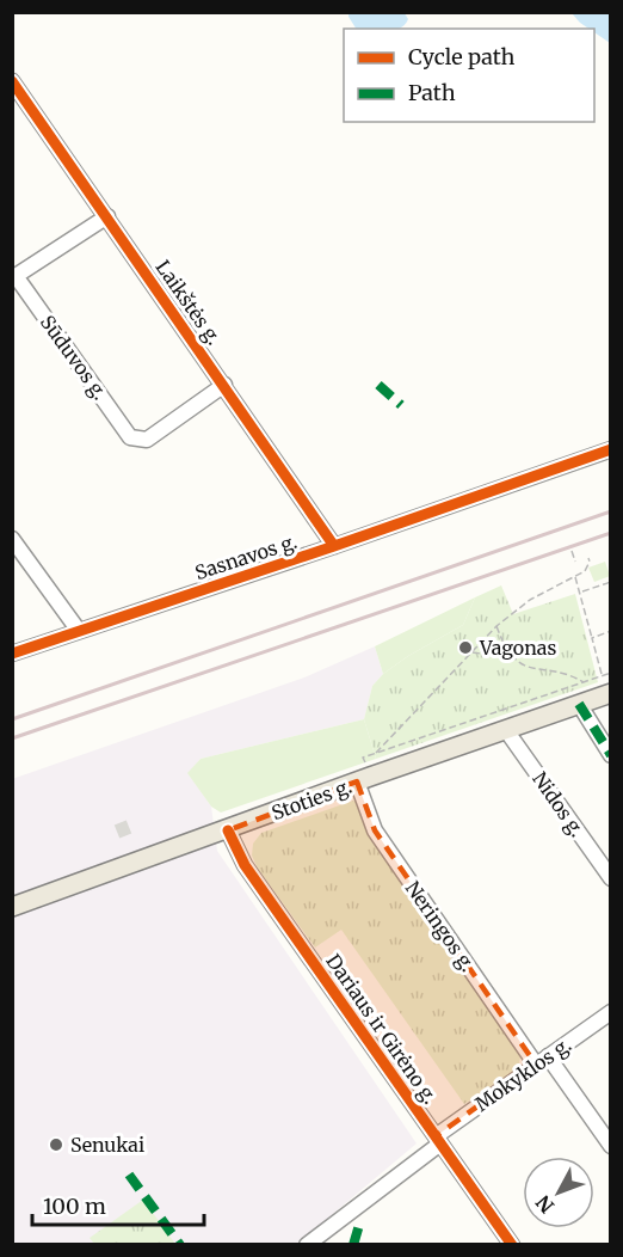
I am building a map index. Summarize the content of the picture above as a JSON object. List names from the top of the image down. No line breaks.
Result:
{"streets":{"main road":["Stoties g."],"street":["Laikštės g.","Sūduvos g.","Sasnavos g.","Nidos g.","Neringos g.","Dariaus ir Girėno g.","Mokyklos g."]},"crossings":[["Laikštės g.","Sūduvos g."],["Laikštės g.","Sasnavos g."],["Stoties g.","Nidos g."],["Stoties g.","Neringos g."],["Stoties g.","Dariaus ir Girėno g."],["Neringos g.","Mokyklos g."],["Dariaus ir Girėno g.","Mokyklos g."]],"places":["Vagonas","Senukai"],"legend":["Cycle path","Path"],"scale_bar":"100 m","north":"bottom left"}
